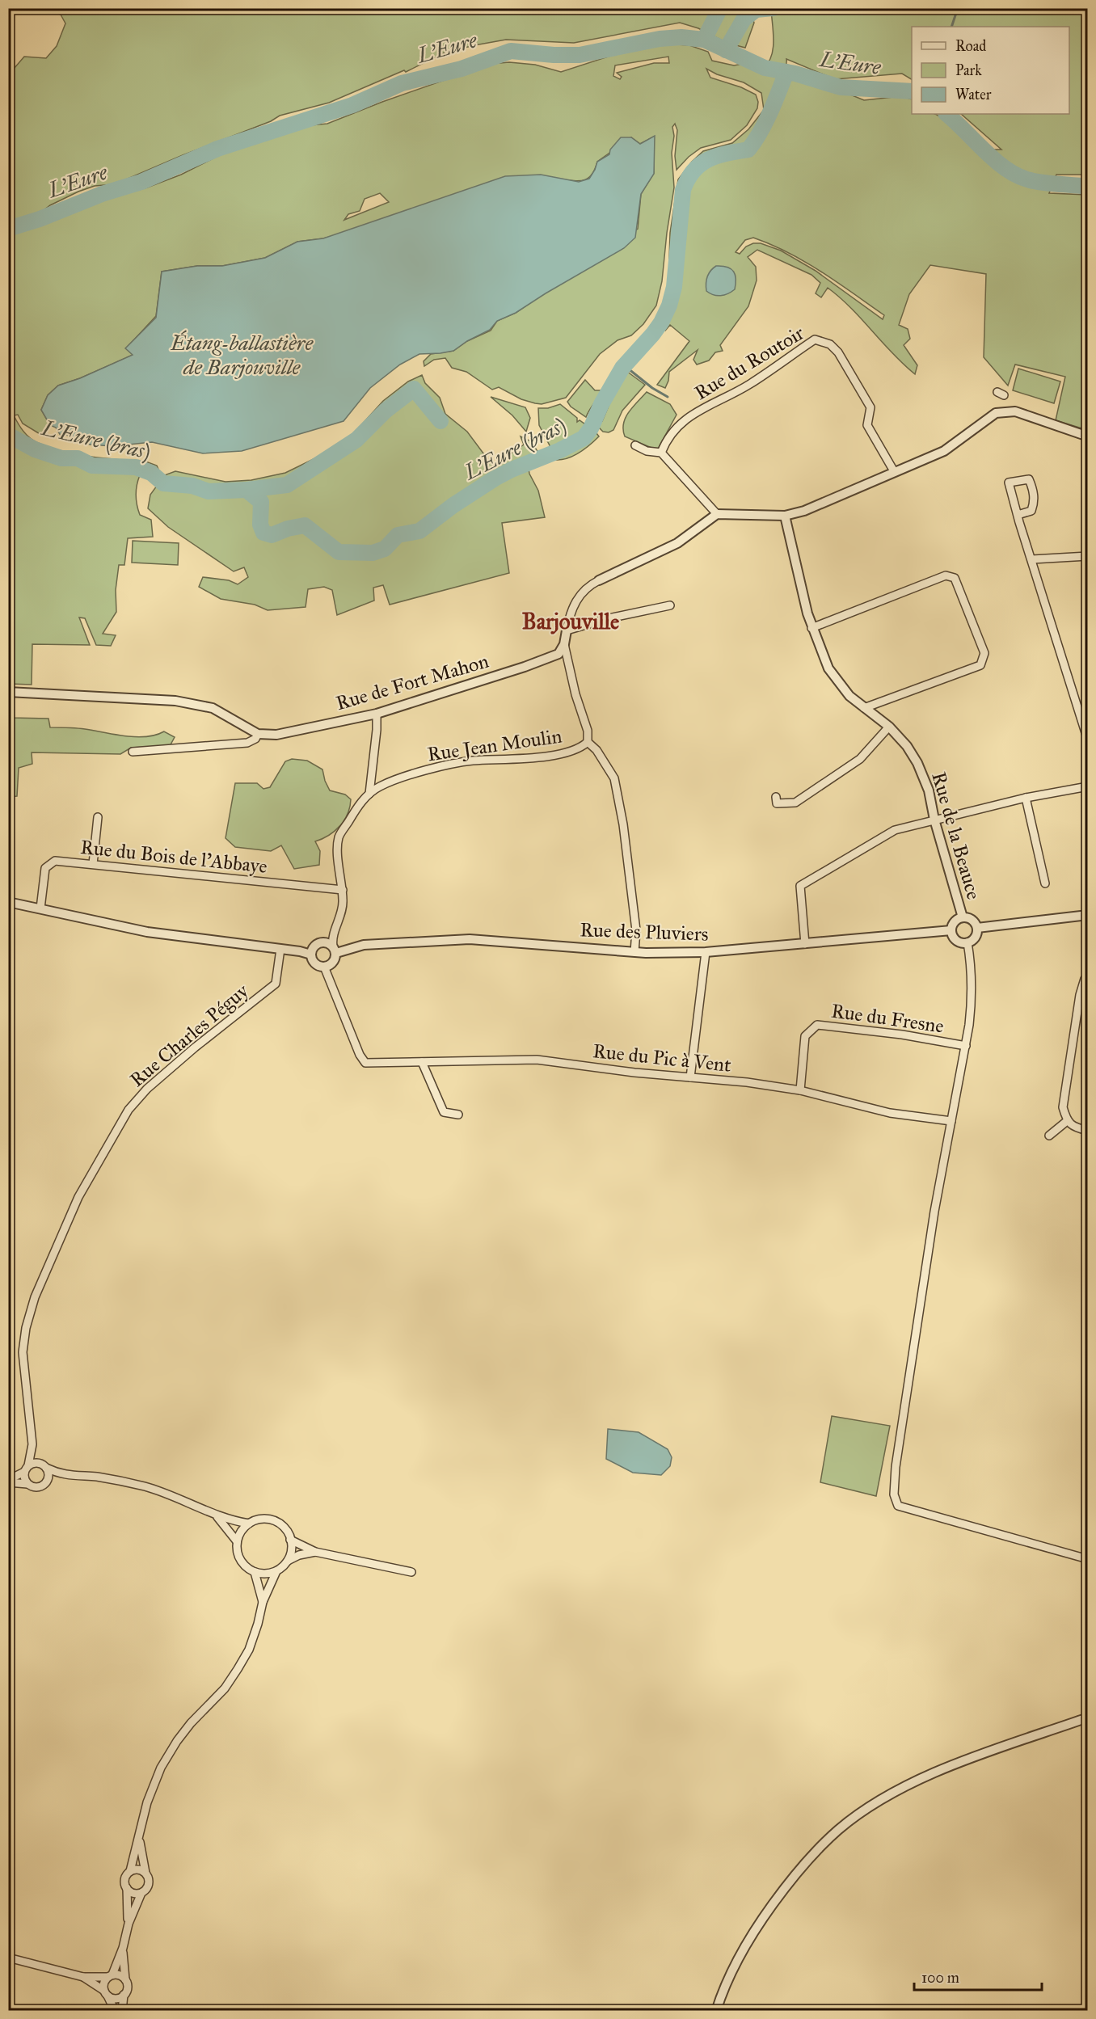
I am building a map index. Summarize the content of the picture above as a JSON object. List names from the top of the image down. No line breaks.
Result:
{"streets":{"street":["Rue du Routoir","Rue de Fort Mahon","Rue Jean Moulin","Rue de la Beauce","Rue du Bois de l'Abbaye","Rue des Pluviers","Rue du Fresne","Rue Charles Péguy","Rue du Pic à Vent"]},"crossings":[["Rue Jean Moulin","Rue du Bois de l'Abbaye"],["Rue Jean Moulin","Rue des Pluviers"],["Rue Jean Moulin","Rue du Pic à Vent"],["Rue de la Beauce","Rue des Pluviers"],["Rue des Pluviers","Rue du Pic à Vent"],["Rue du Fresne","Rue du Pic à Vent"]],"districts":["Barjouville"],"water":["L'Eure","Étang-ballastière de Barjouville","L'Eure (bras)"],"legend":["Road","Park","Water"],"scale_bar":"100 m"}
